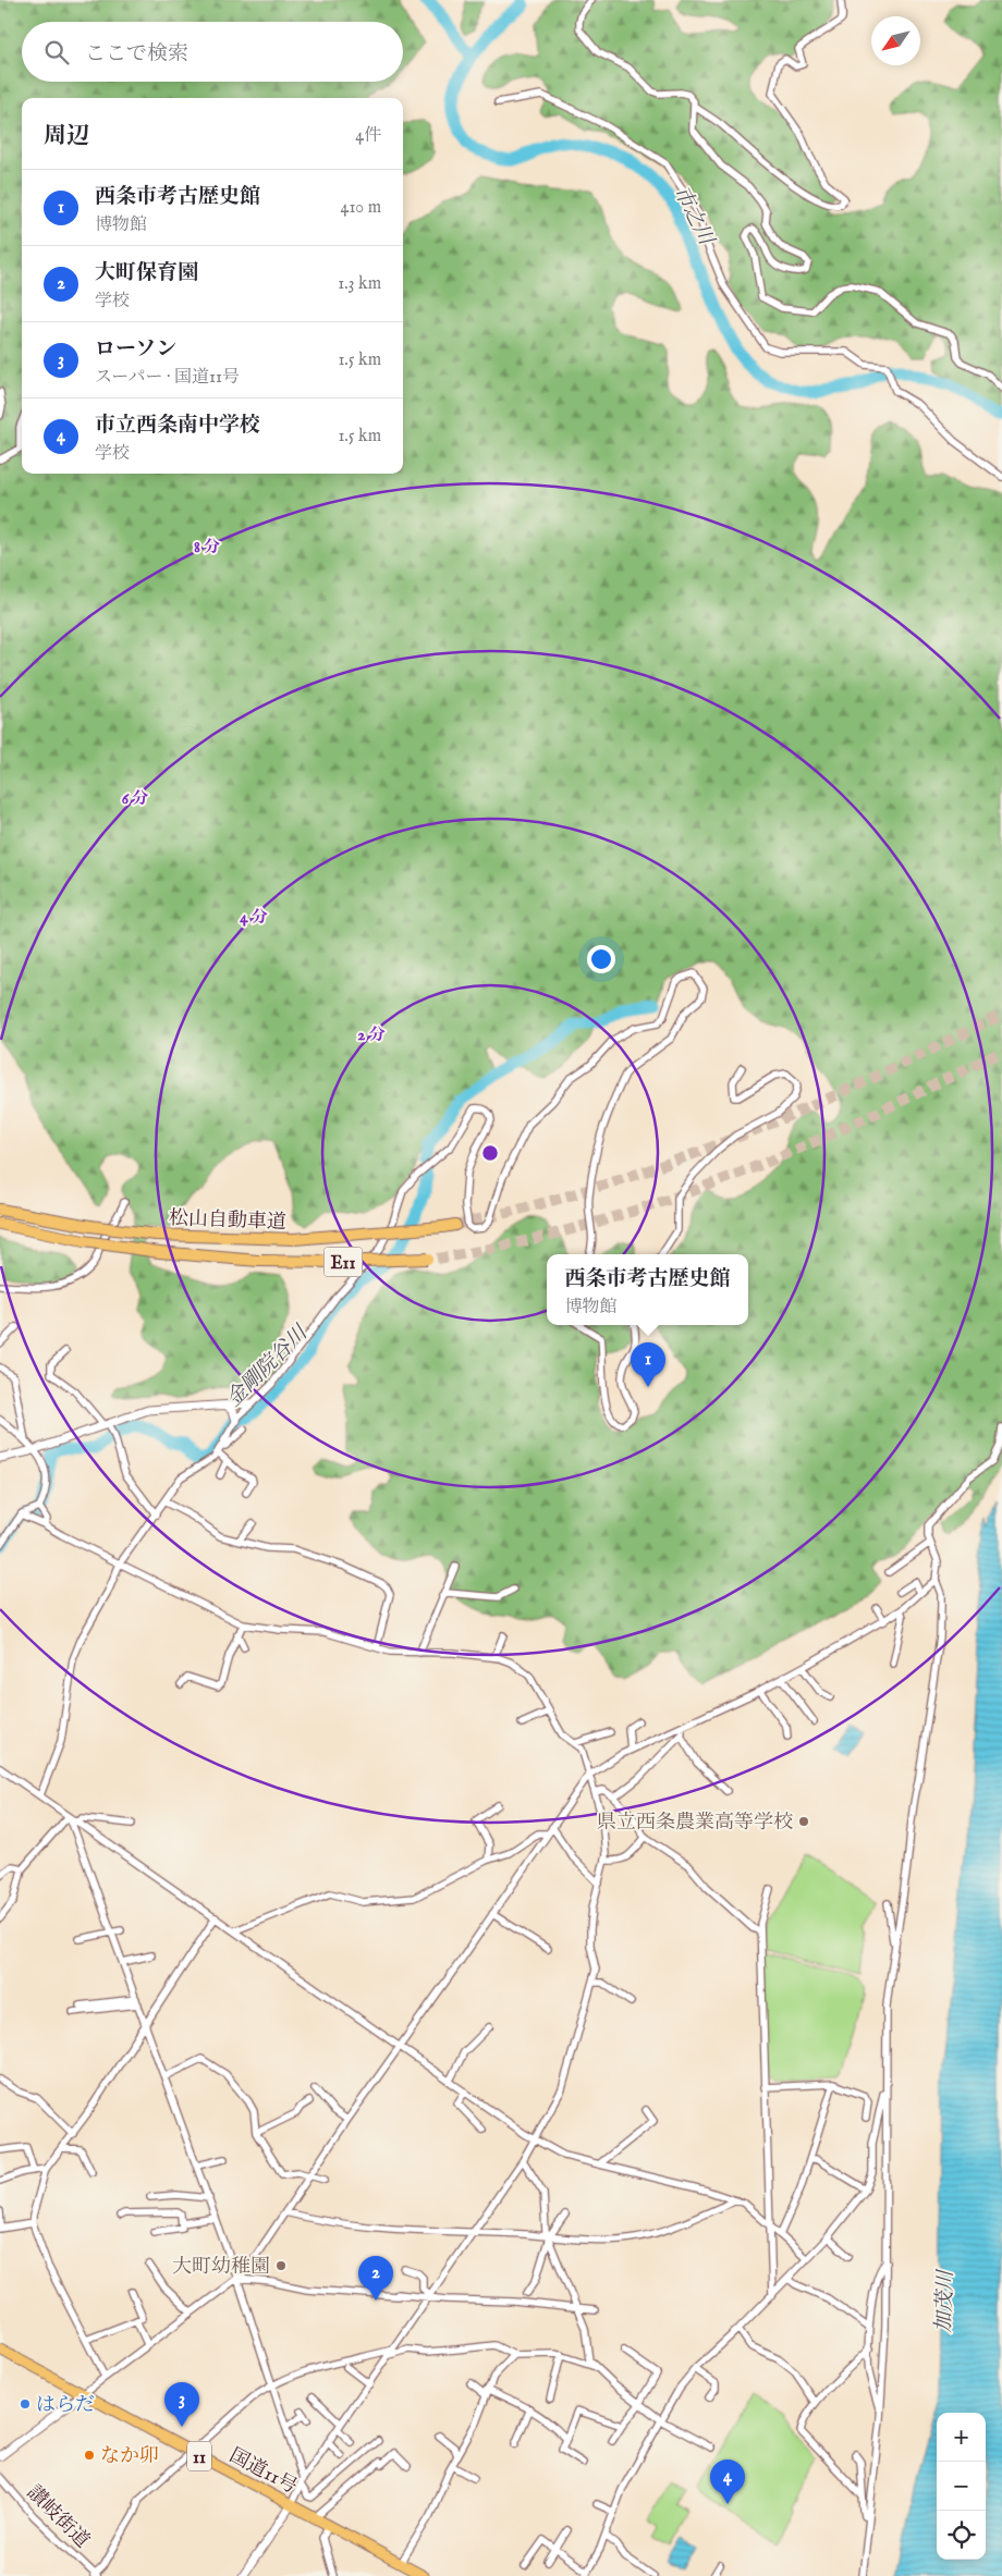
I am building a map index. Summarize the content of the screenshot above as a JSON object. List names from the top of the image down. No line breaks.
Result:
{"streets":{"highway":["松山自動車道","E11","11","国道11号"],"street":["讃岐街道"]},"water":["市之川","金剛院谷川","加茂川"],"places":["県立西条農業高等学校","大町幼稚園","はらだ","なか卯"],"north":"bottom left","page":{"search":"ここで検索","heading":["周辺","4件"],"list":[{"mark":"1","name":"西条市考古歴史館","note":"博物館","value":"410 m"},{"mark":"2","name":"大町保育園","note":"学校","value":"1.3 km"},{"mark":"3","name":"ローソン","note":"スーパー · 国道11号","value":"1.5 km"},{"mark":"4","name":"市立西条南中学校","note":"学校","value":"1.5 km"}],"popup":["西条市考古歴史館","博物館"],"pins":["1","2","3","4"],"map_buttons":["+","−"]},"rings":["8 分","6 分","4 分","2 分"]}
